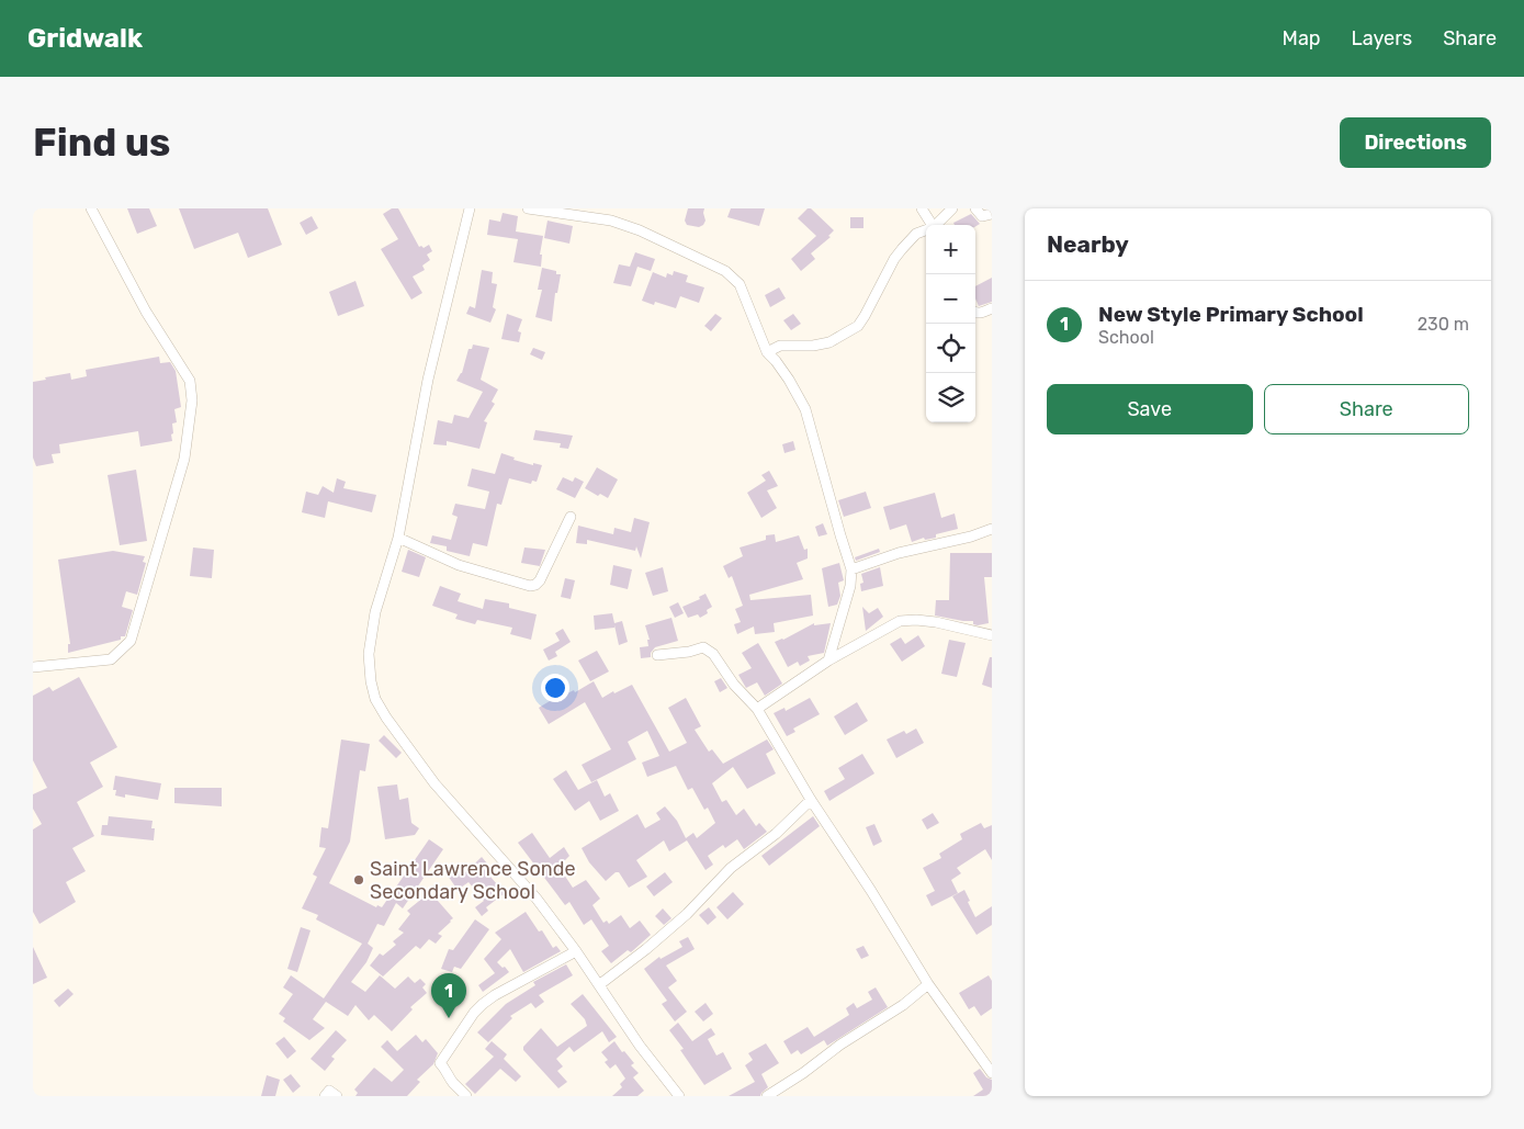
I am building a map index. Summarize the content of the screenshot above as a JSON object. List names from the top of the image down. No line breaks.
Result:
{"places":["Saint Lawrence Sonde Secondary School"],"page":{"header":"Gridwalk","nav":["Map","Layers","Share"],"buttons":["Directions",["Save","Share"]],"title":"Find us","heading":"Nearby","map_buttons":["+","−"],"list":[{"mark":"1","name":"New Style Primary School","note":"School","value":"230 m"}],"pins":"1"}}
